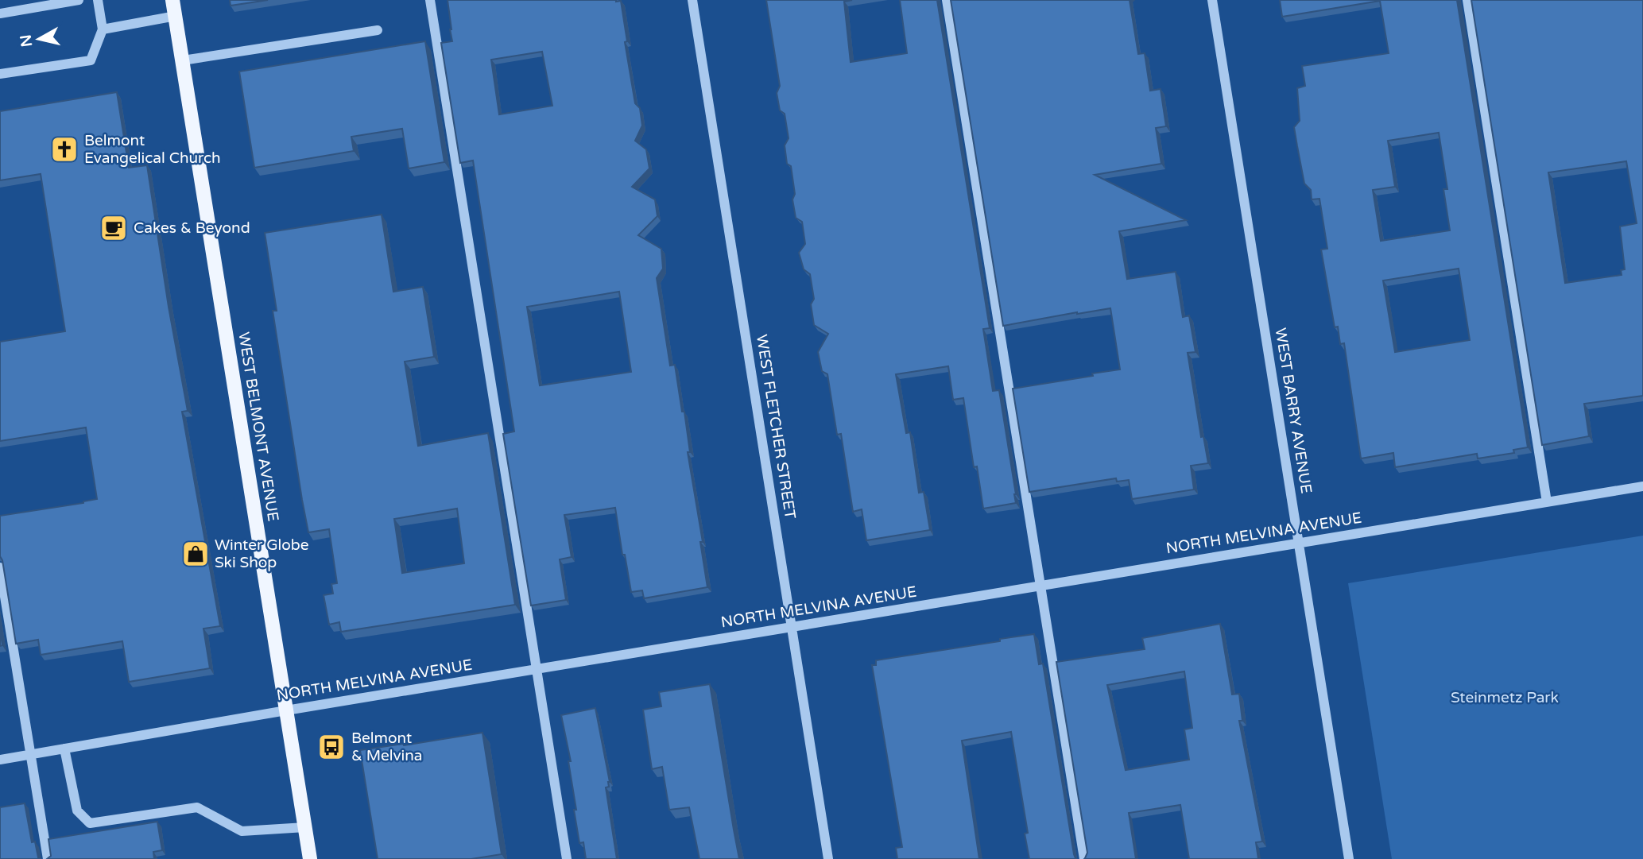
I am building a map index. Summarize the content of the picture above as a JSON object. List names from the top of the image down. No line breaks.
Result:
{"streets":{"main road":["WEST BELMONT AVENUE"],"street":["WEST BARRY AVENUE","WEST FLETCHER STREET","NORTH MELVINA AVENUE"]},"crossings":[["WEST BARRY AVENUE","NORTH MELVINA AVENUE"],["WEST BELMONT AVENUE","NORTH MELVINA AVENUE"],["WEST FLETCHER STREET","NORTH MELVINA AVENUE"]],"parks":["Steinmetz Park"],"places":{"church":["Belmont Evangelical Church"],"cafe":["Cakes & Beyond"],"shop":["Winter Globe Ski Shop"],"bus stop":["Belmont & Melvina"]},"north":"left"}
